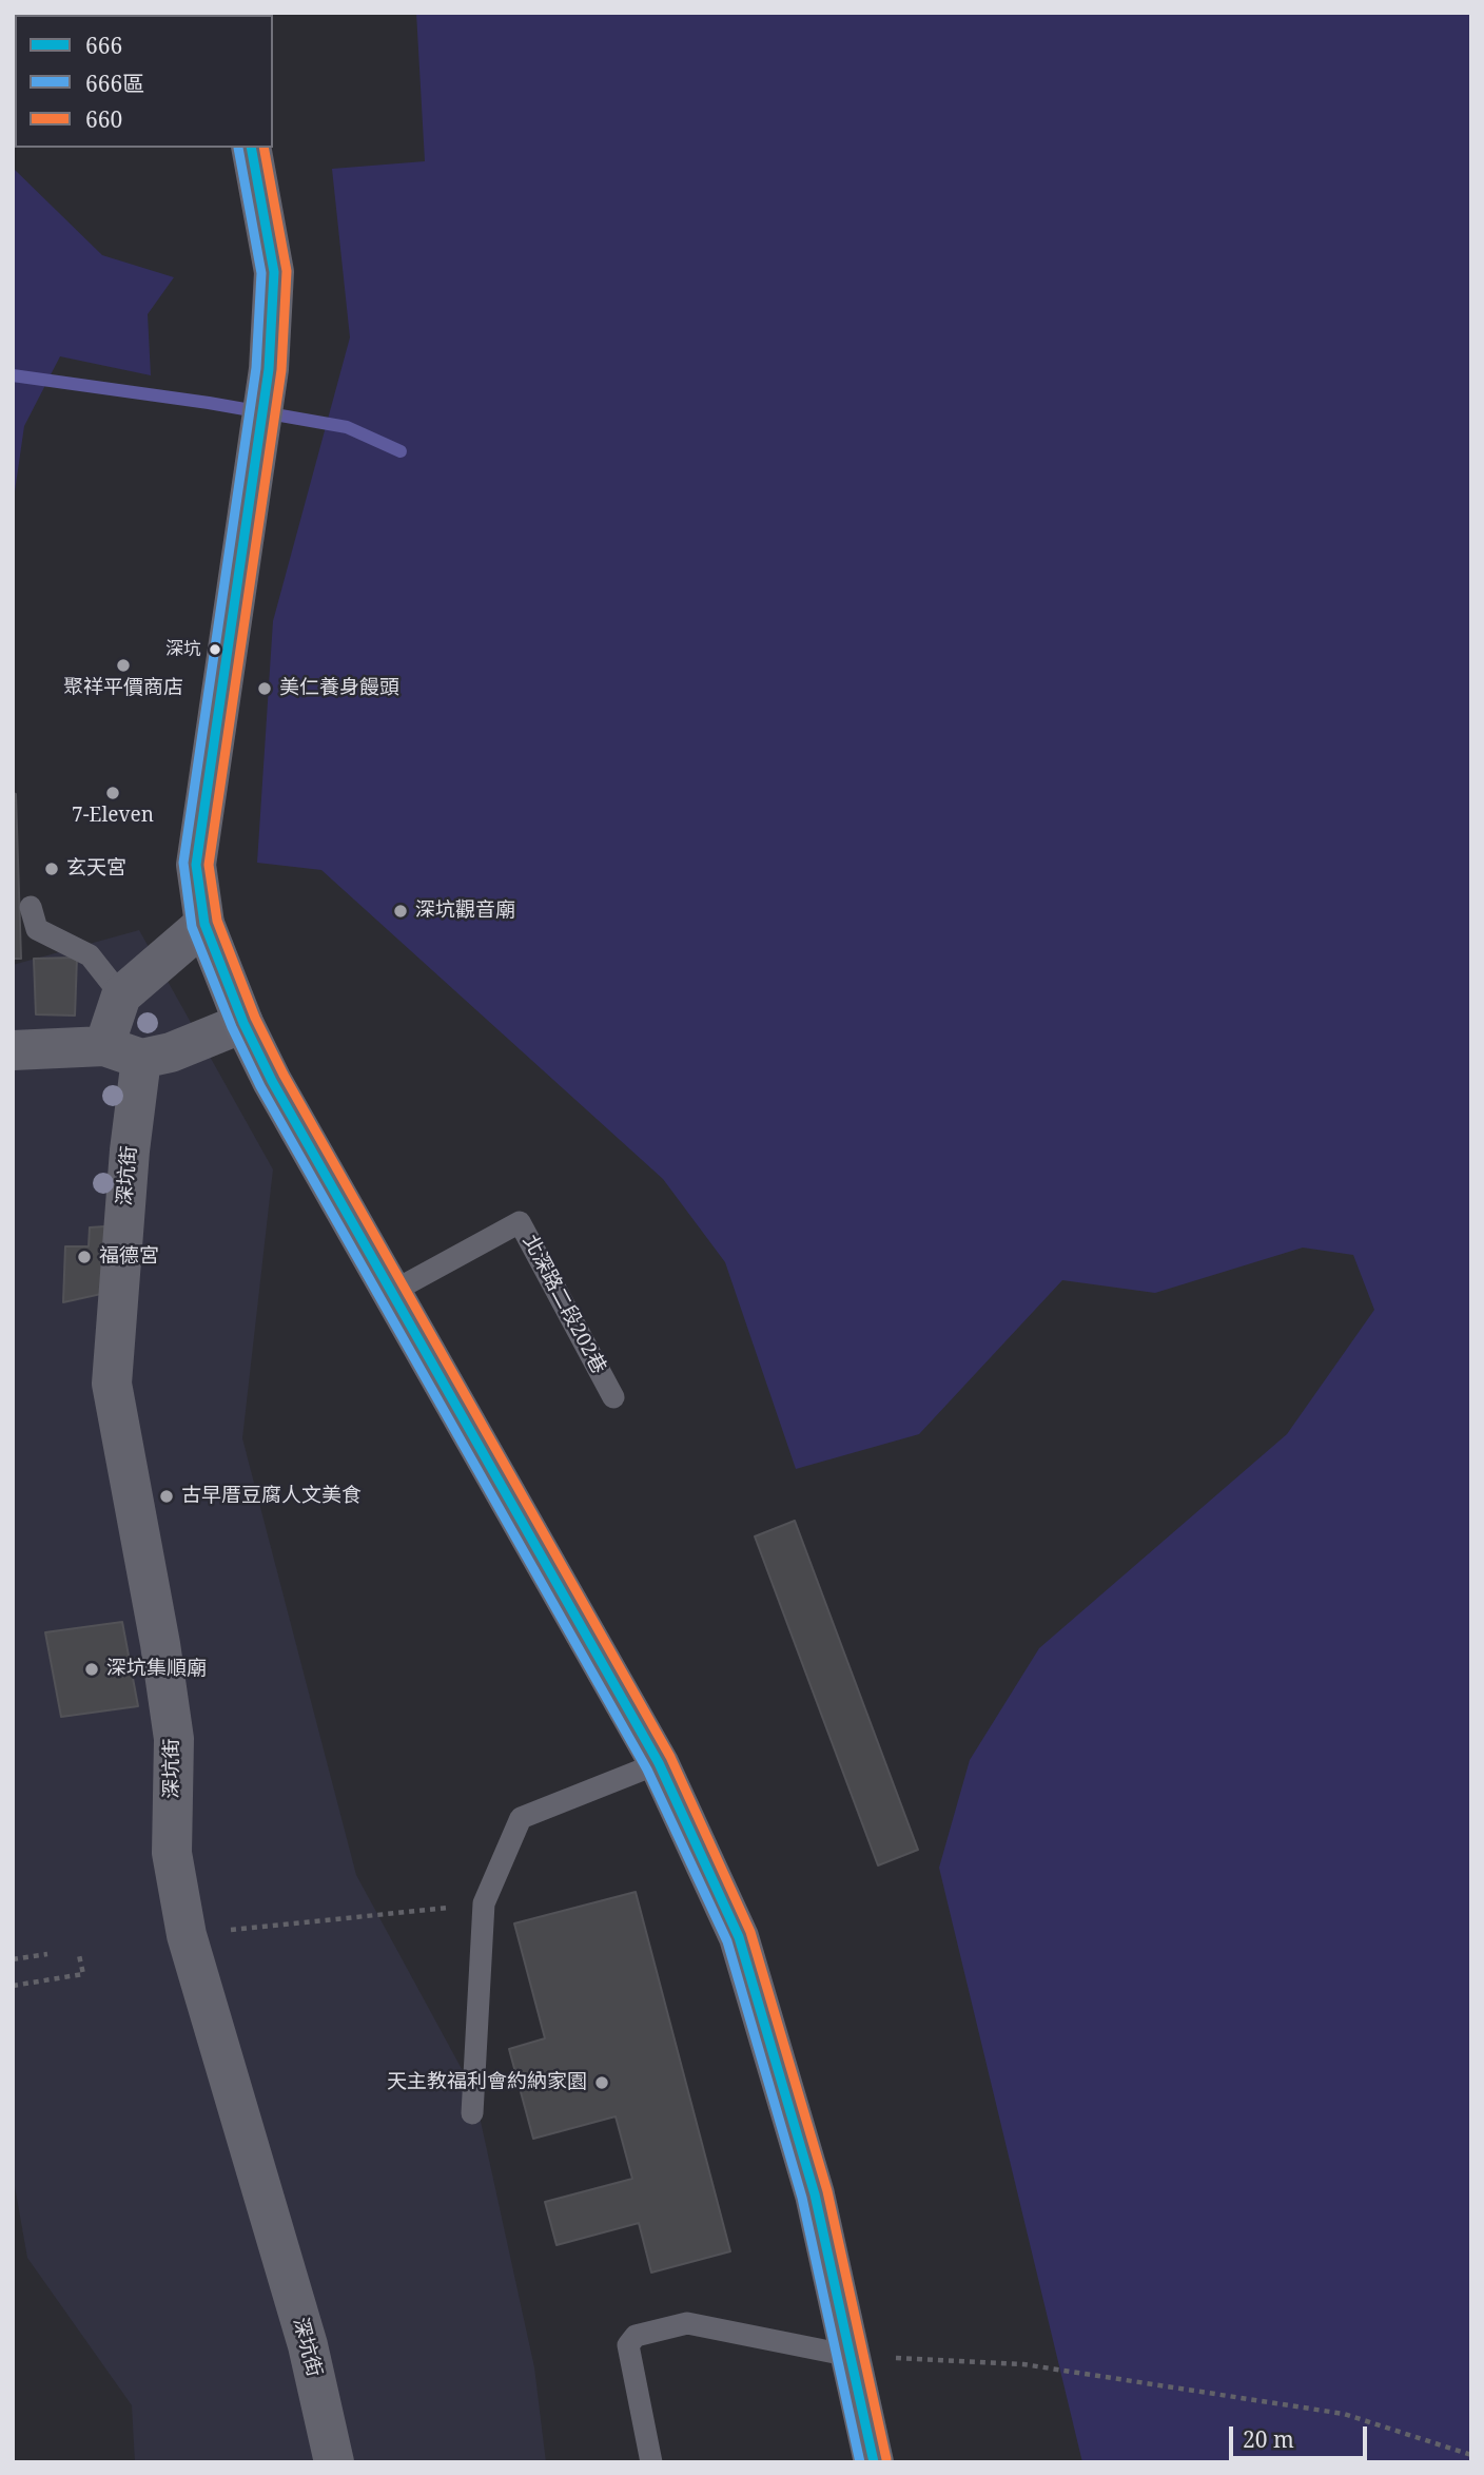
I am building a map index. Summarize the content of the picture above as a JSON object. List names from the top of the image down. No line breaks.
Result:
{"streets":{"street":["深坑街"],"lane":["北深路二段202巷"]},"places":["深坑","聚祥平價商店","美仁養身饅頭","7-Eleven","玄天宮","深坑觀音廟","福德宮","古早厝豆腐人文美食","深坑集順廟","天主教福利會約納家園"],"lines":["transit line 666","transit line 666區","transit line 660"],"legend":["666","666區","660"],"scale_bar":"20 m"}
